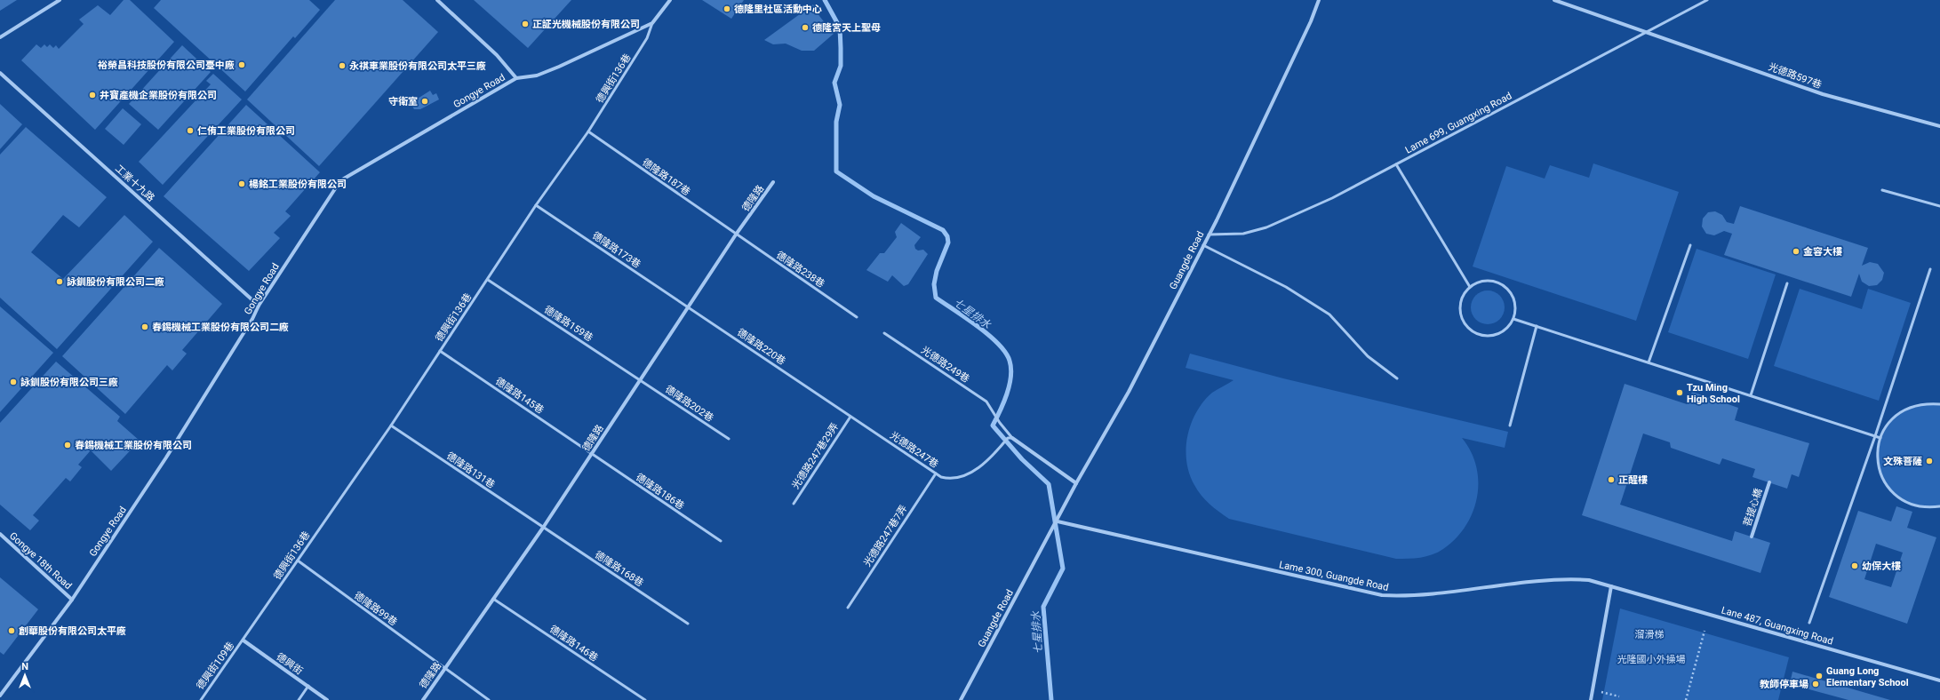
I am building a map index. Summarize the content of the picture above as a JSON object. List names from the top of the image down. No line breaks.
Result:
{"streets":{"street":["光德路597巷","德興街136巷","Gongye Road","工業十九路","德隆路","Guangde Road","菩提心橋","Gongye 18th Road","Lame 300, Guangde Road","Lane 487, Guangxing Road","德興街"],"lane":["Lame 699, Guangxing Road","德隆路187巷","德隆路173巷","德隆路238巷","德隆路159巷","德隆路220巷","光德路249巷","德隆路145巷","德隆路202巷","光德路247巷","光德路247巷29弄","德隆路131巷","德隆路186巷","光德路247巷7弄","德隆路168巷","德隆路99巷","德隆路146巷","德興街109巷"]},"crossings":[["光德路597巷","Lame 699, Guangxing Road"],["德興街136巷","Gongye Road"],["德興街136巷","德隆路187巷"],["德興街136巷","德隆路173巷"],["德興街136巷","德隆路159巷"],["德興街136巷","德隆路145巷"],["德興街136巷","德隆路131巷"],["德興街136巷","德隆路99巷"],["德興街136巷","德興街"],["德興街136巷","德興街109巷"],["Gongye Road","工業十九路"],["Gongye Road","Gongye 18th Road"],["Lame 699, Guangxing Road","Guangde Road"],["德隆路187巷","德隆路"],["德隆路187巷","德隆路238巷"],["德隆路","德隆路173巷"],["德隆路","德隆路238巷"],["德隆路","德隆路159巷"],["德隆路","德隆路220巷"],["德隆路","德隆路145巷"],["德隆路","德隆路202巷"],["德隆路","德隆路131巷"],["德隆路","德隆路186巷"],["德隆路","德隆路168巷"],["德隆路","德隆路99巷"],["德隆路","德隆路146巷"],["德隆路173巷","德隆路220巷"],["Guangde Road","Lame 300, Guangde Road"],["德隆路159巷","德隆路202巷"],["德隆路220巷","光德路247巷"],["光德路249巷","光德路247巷"],["德隆路145巷","德隆路186巷"],["光德路247巷","光德路247巷29弄"],["光德路247巷","光德路247巷7弄"],["德隆路131巷","德隆路168巷"],["Lame 300, Guangde Road","Lane 487, Guangxing Road"],["德興街","德興街109巷"]],"water":["七星排水"],"parks":["溜滑梯","光隆國小外操場"],"places":["德隆里社區活動中心","正証光機械股份有限公司","德隆宮天上聖母","裕榮昌科技股份有限公司臺中廠","永祺車業股份有限公司太平三廠","井寶產機企業股份有限公司","守衛室","仁侑工業股份有限公司","楊銘工業股份有限公司","金容大樓","詠釧股份有限公司二廠","春錫機械工業股份有限公司二廠","詠釧股份有限公司三廠","Tzu Ming High School","春錫機械工業股份有限公司","文殊菩薩","正醒樓","幼保大樓","創華股份有限公司太平廠","Guang Long Elementary School","教師停車場"],"north":"top"}
